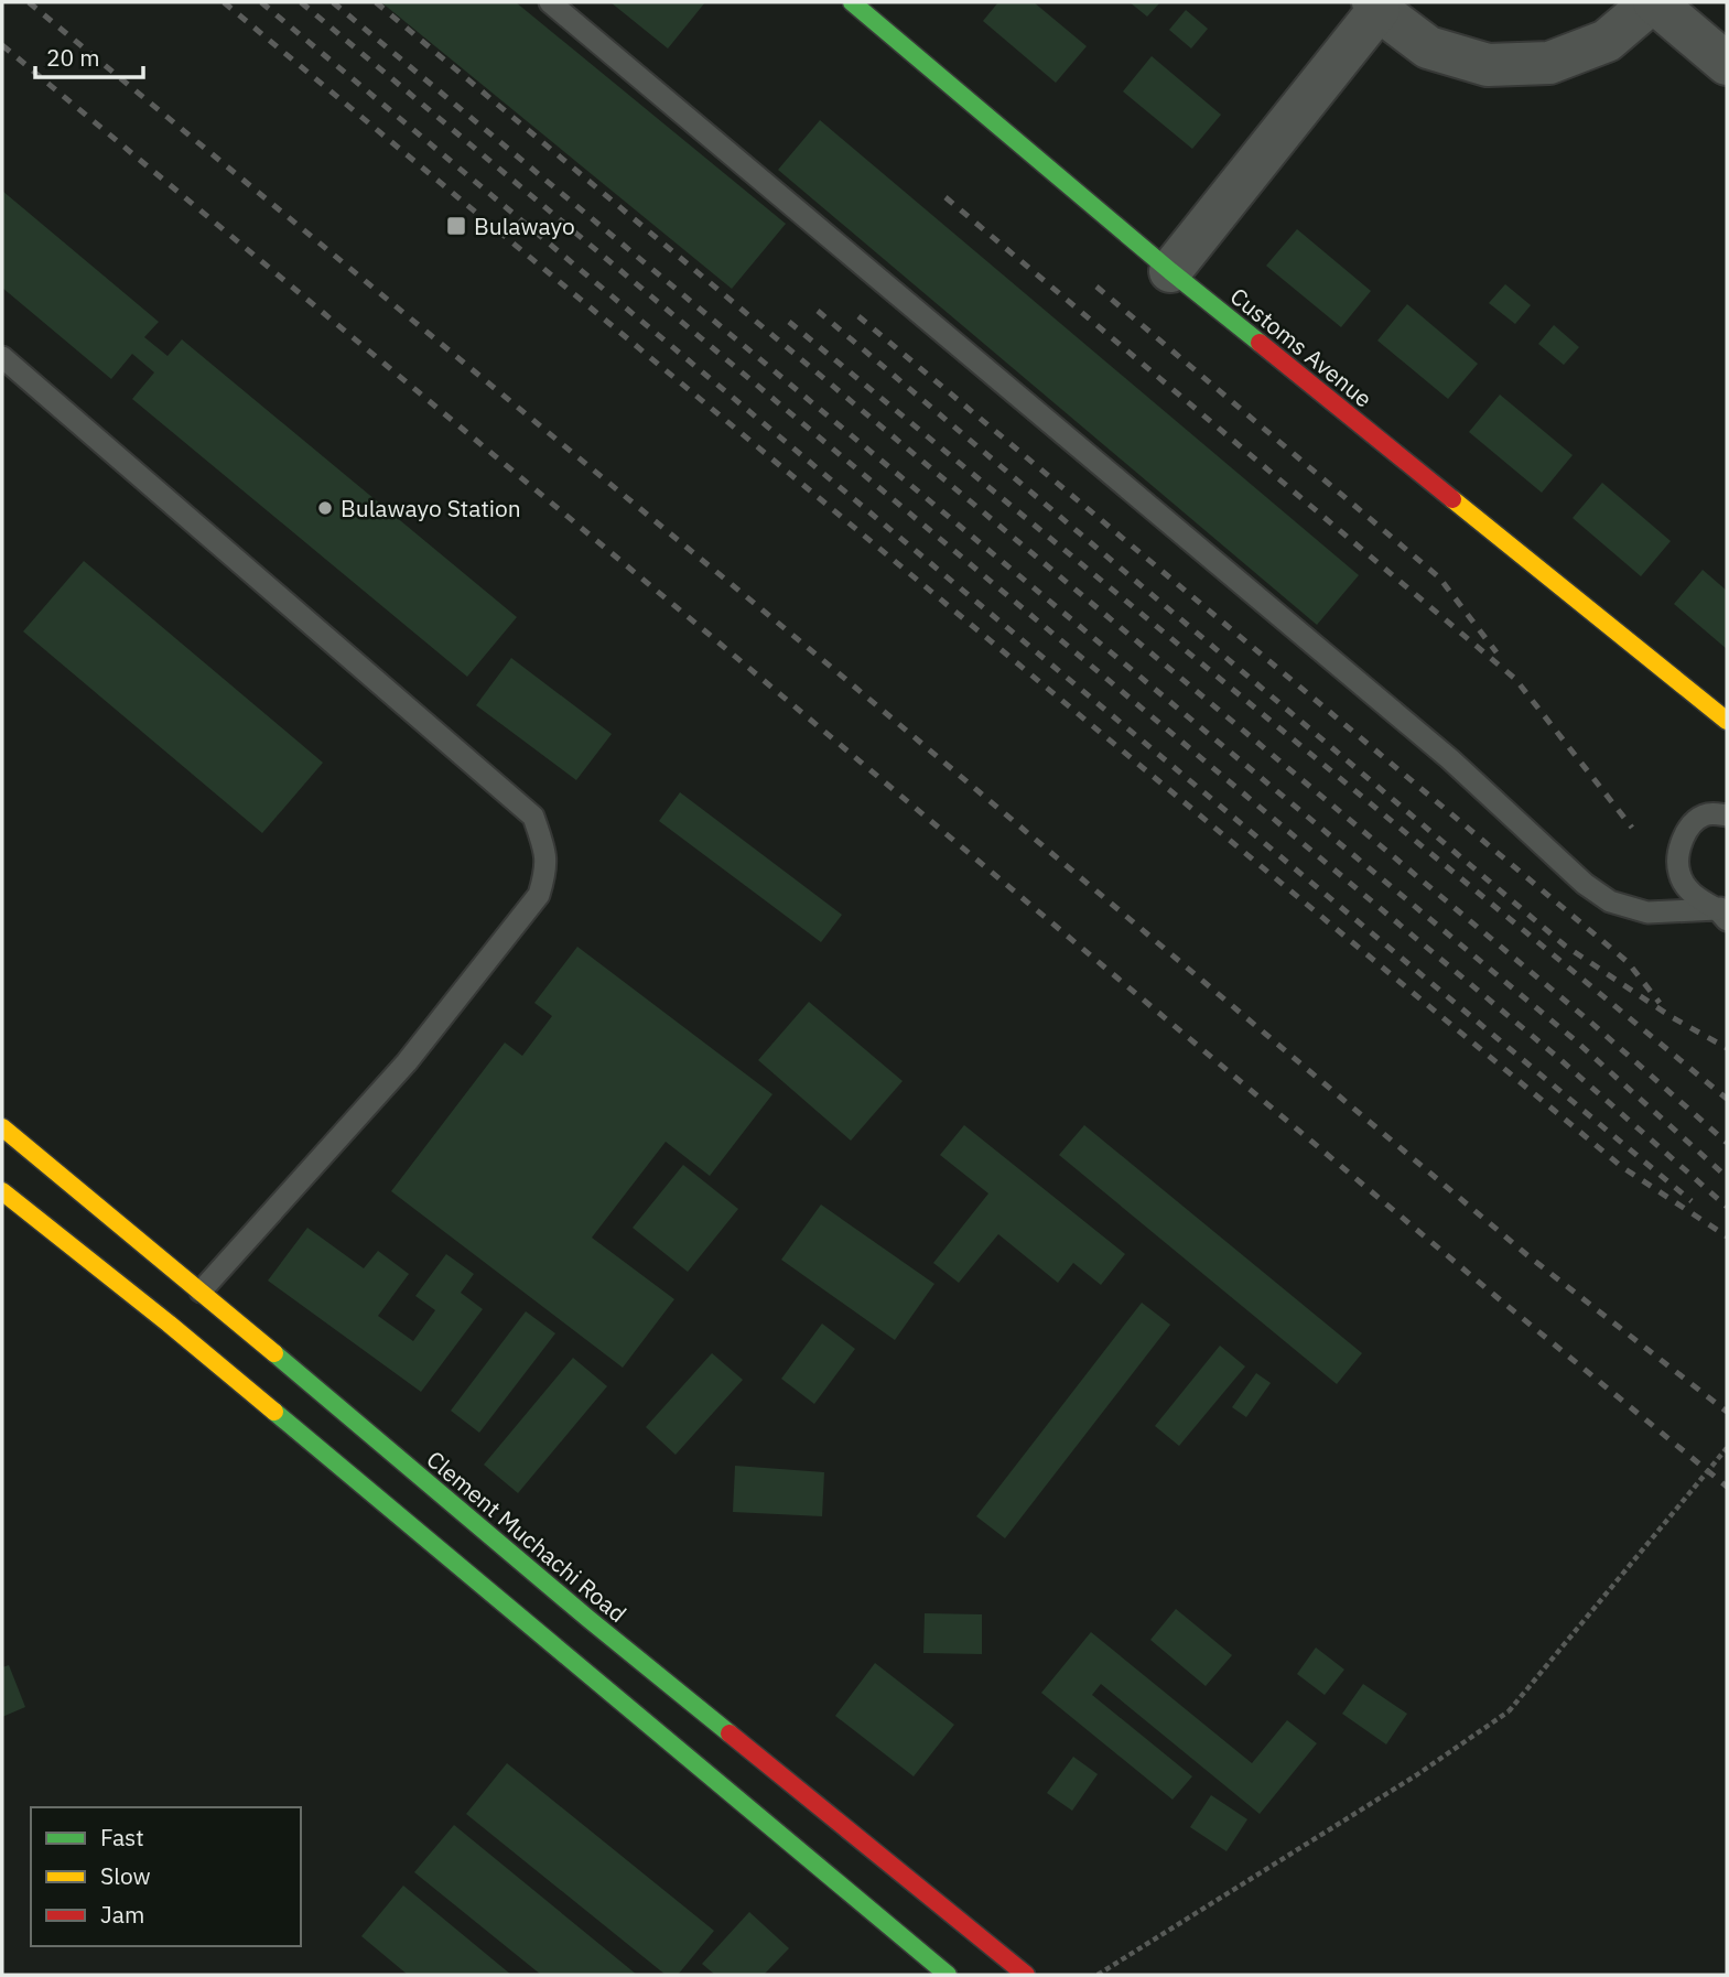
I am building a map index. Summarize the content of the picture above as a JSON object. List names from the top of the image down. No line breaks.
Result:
{"streets":{"main road":["Customs Avenue","Clement Muchachi Road"]},"places":{"transit":["Bulawayo"],"other":["Bulawayo Station"]},"legend":["Fast","Slow","Jam"],"scale_bar":"20 m"}
